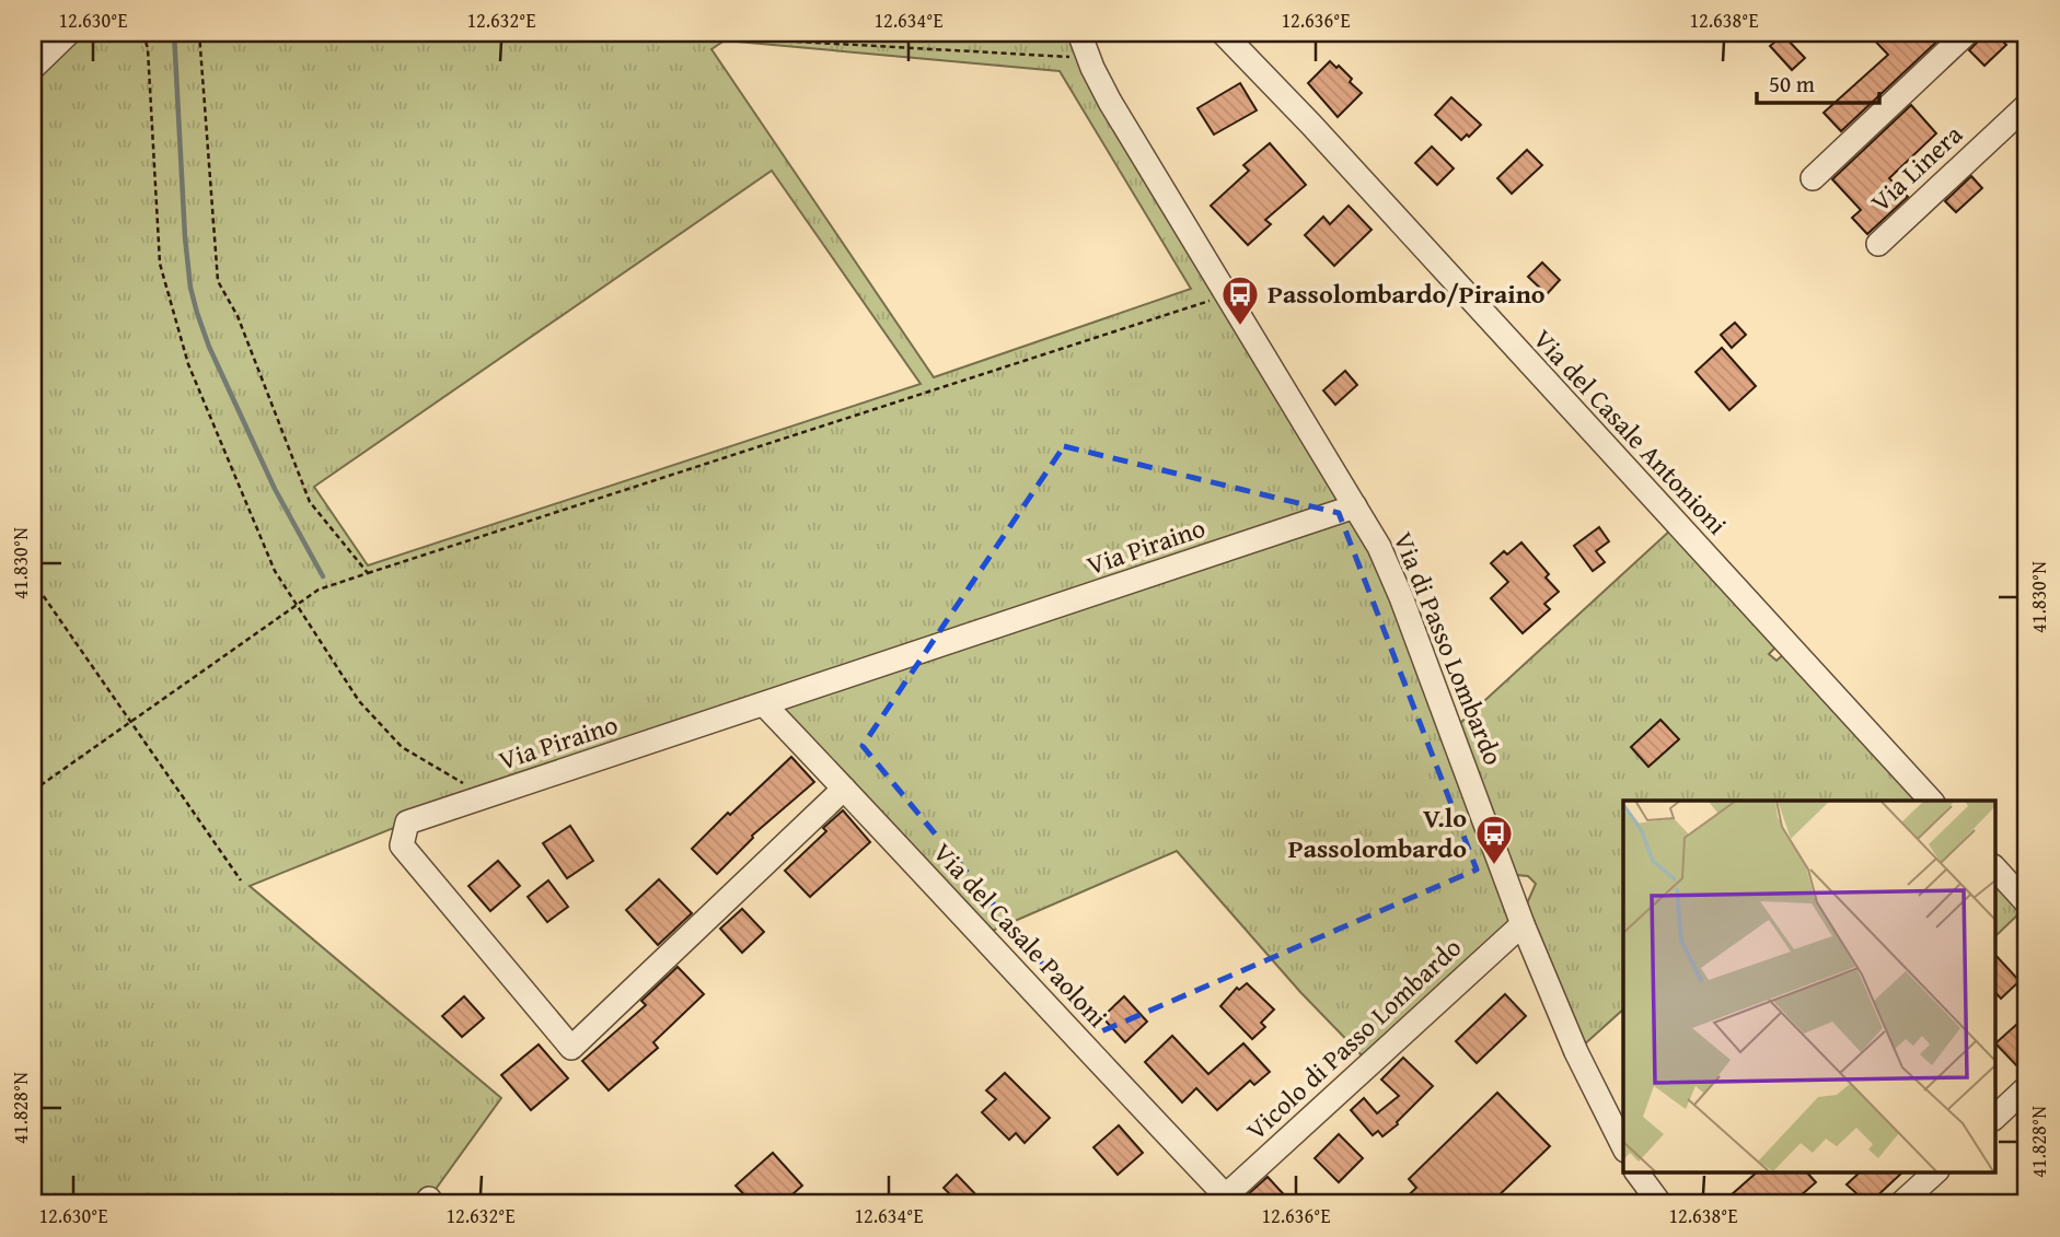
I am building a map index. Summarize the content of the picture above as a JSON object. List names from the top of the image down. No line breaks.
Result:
{"streets":{"street":["Via Linera","Via del Casale Antonioni","Via Piraino","Via di Passo Lombardo","Via del Casale Paoloni","Vicolo di Passo Lombardo"]},"crossings":[["Via Piraino","Via di Passo Lombardo"],["Via Piraino","Via del Casale Paoloni"],["Via di Passo Lombardo","Vicolo di Passo Lombardo"],["Via del Casale Paoloni","Vicolo di Passo Lombardo"]],"places":{"bus stop":["Passolombardo/Piraino","V.lo Passolombardo"]},"scale_bar":"50 m","coordinates":["12.630°E","12.632°E","12.634°E","12.636°E","12.638°E","41.830°N","41.828°N"]}
